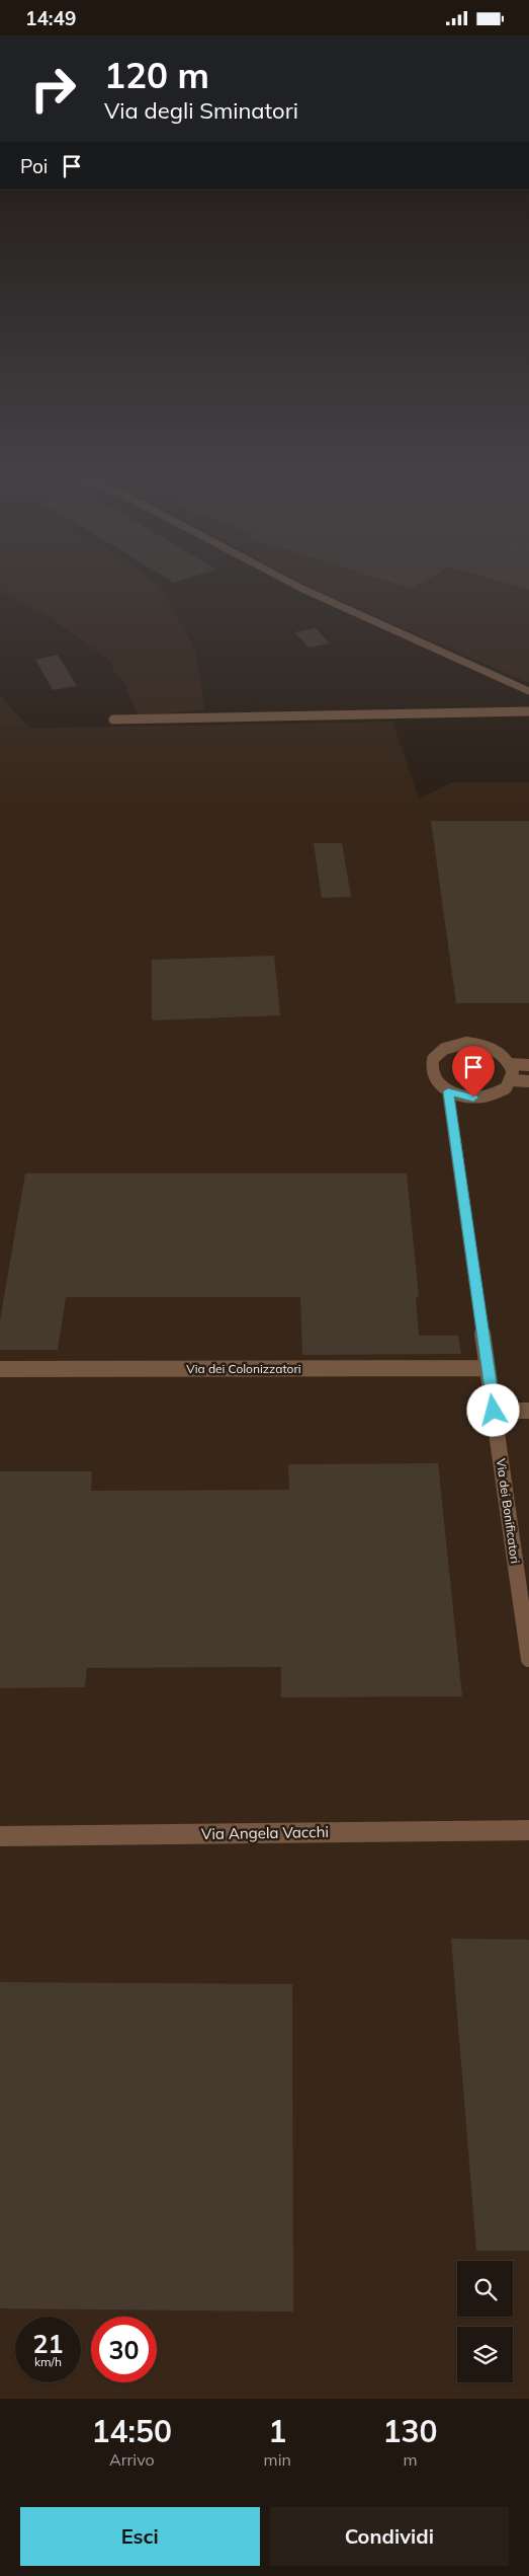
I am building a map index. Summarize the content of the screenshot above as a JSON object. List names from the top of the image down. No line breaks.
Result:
{"streets":{"street":["Via dei Colonizzatori","Via dei Bonificatori","Via Angela Vacchi"]},"crossings":[["Via dei Colonizzatori","Via dei Bonificatori"]],"page":{"status":"14:49","turn":["120 m","Via degli Sminatori"],"then":"Poi","speed":"21 km/h","limit":"30","eta":["14:50","Arrivo","1","min","130","m"],"buttons":["Esci","Condividi"]}}
